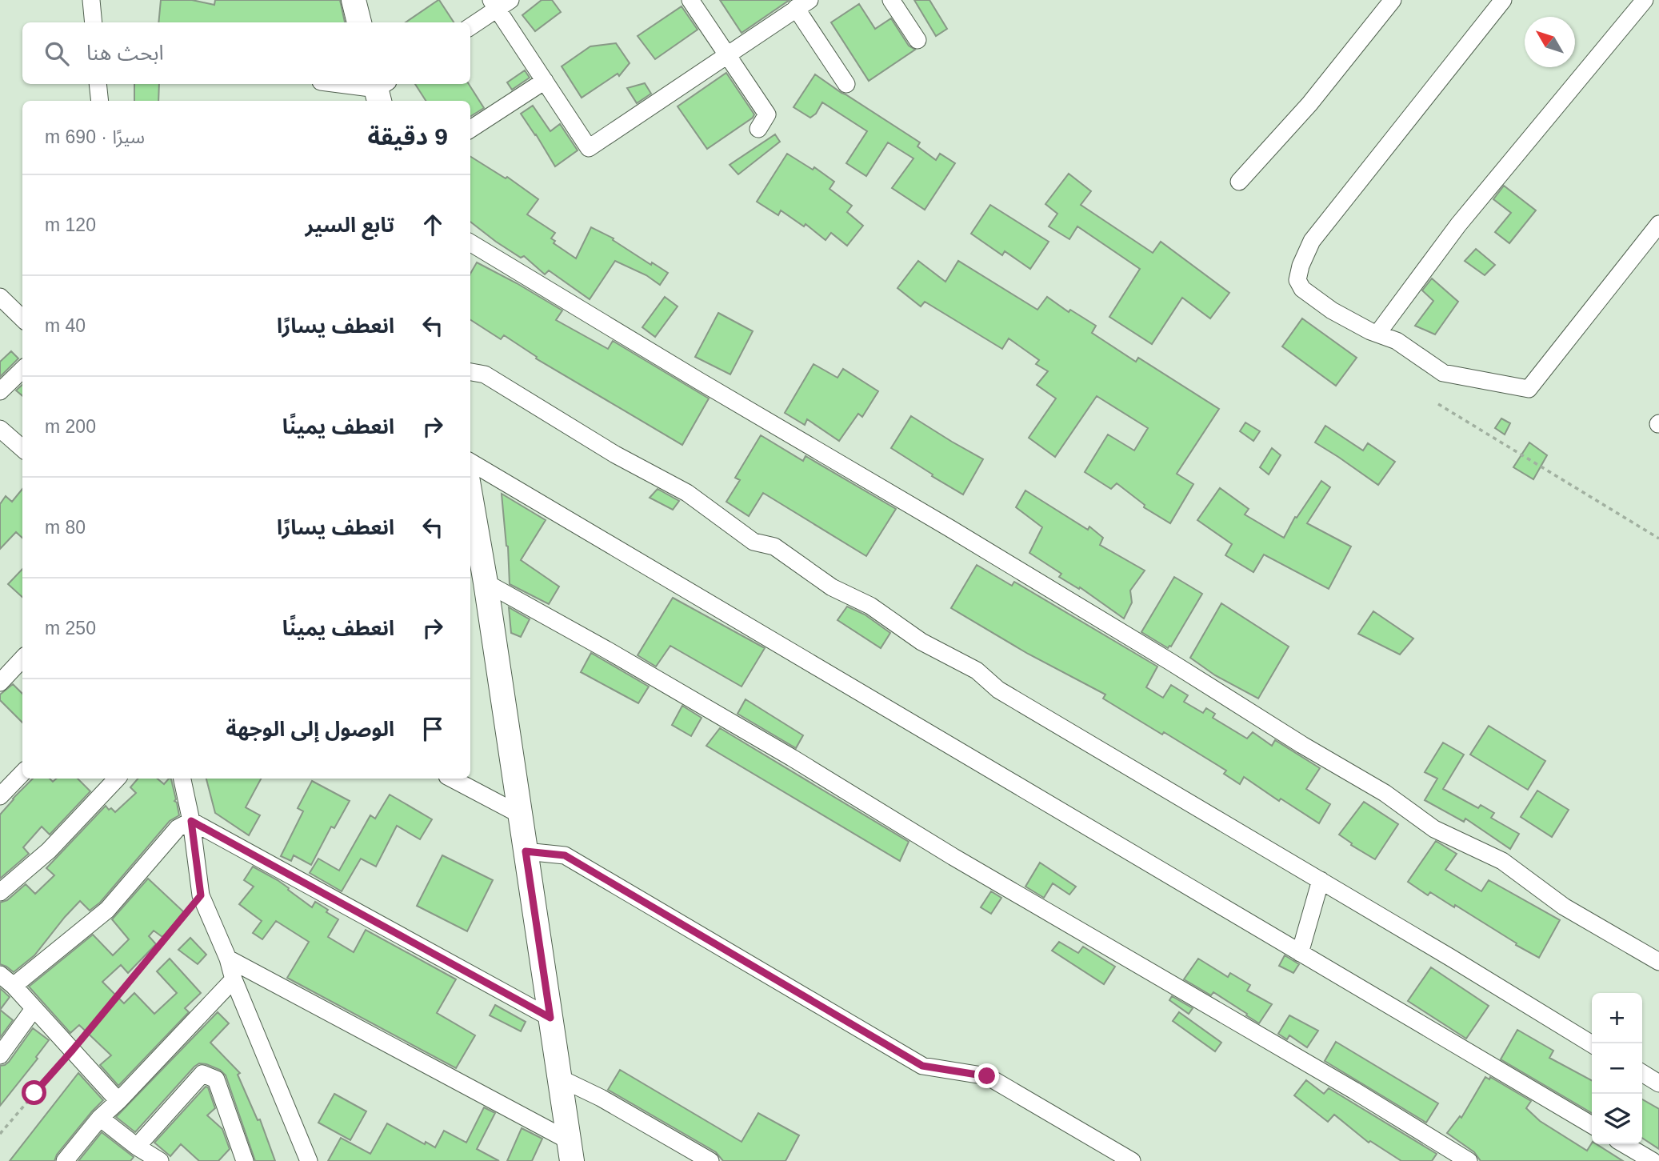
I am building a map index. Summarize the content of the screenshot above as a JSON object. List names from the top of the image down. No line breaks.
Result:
{"north":"top left","page":{"search":"ابحث هنا","heading":["9 دقيقة","سيرًا · 690 m"],"list":[["تابع السير","120 m"],["انعطف يسارًا","40 m"],["انعطف يمينًا","200 m"],["انعطف يسارًا","80 m"],["انعطف يمينًا","250 m"],"الوصول إلى الوجهة"],"map_buttons":["+","−"]}}
